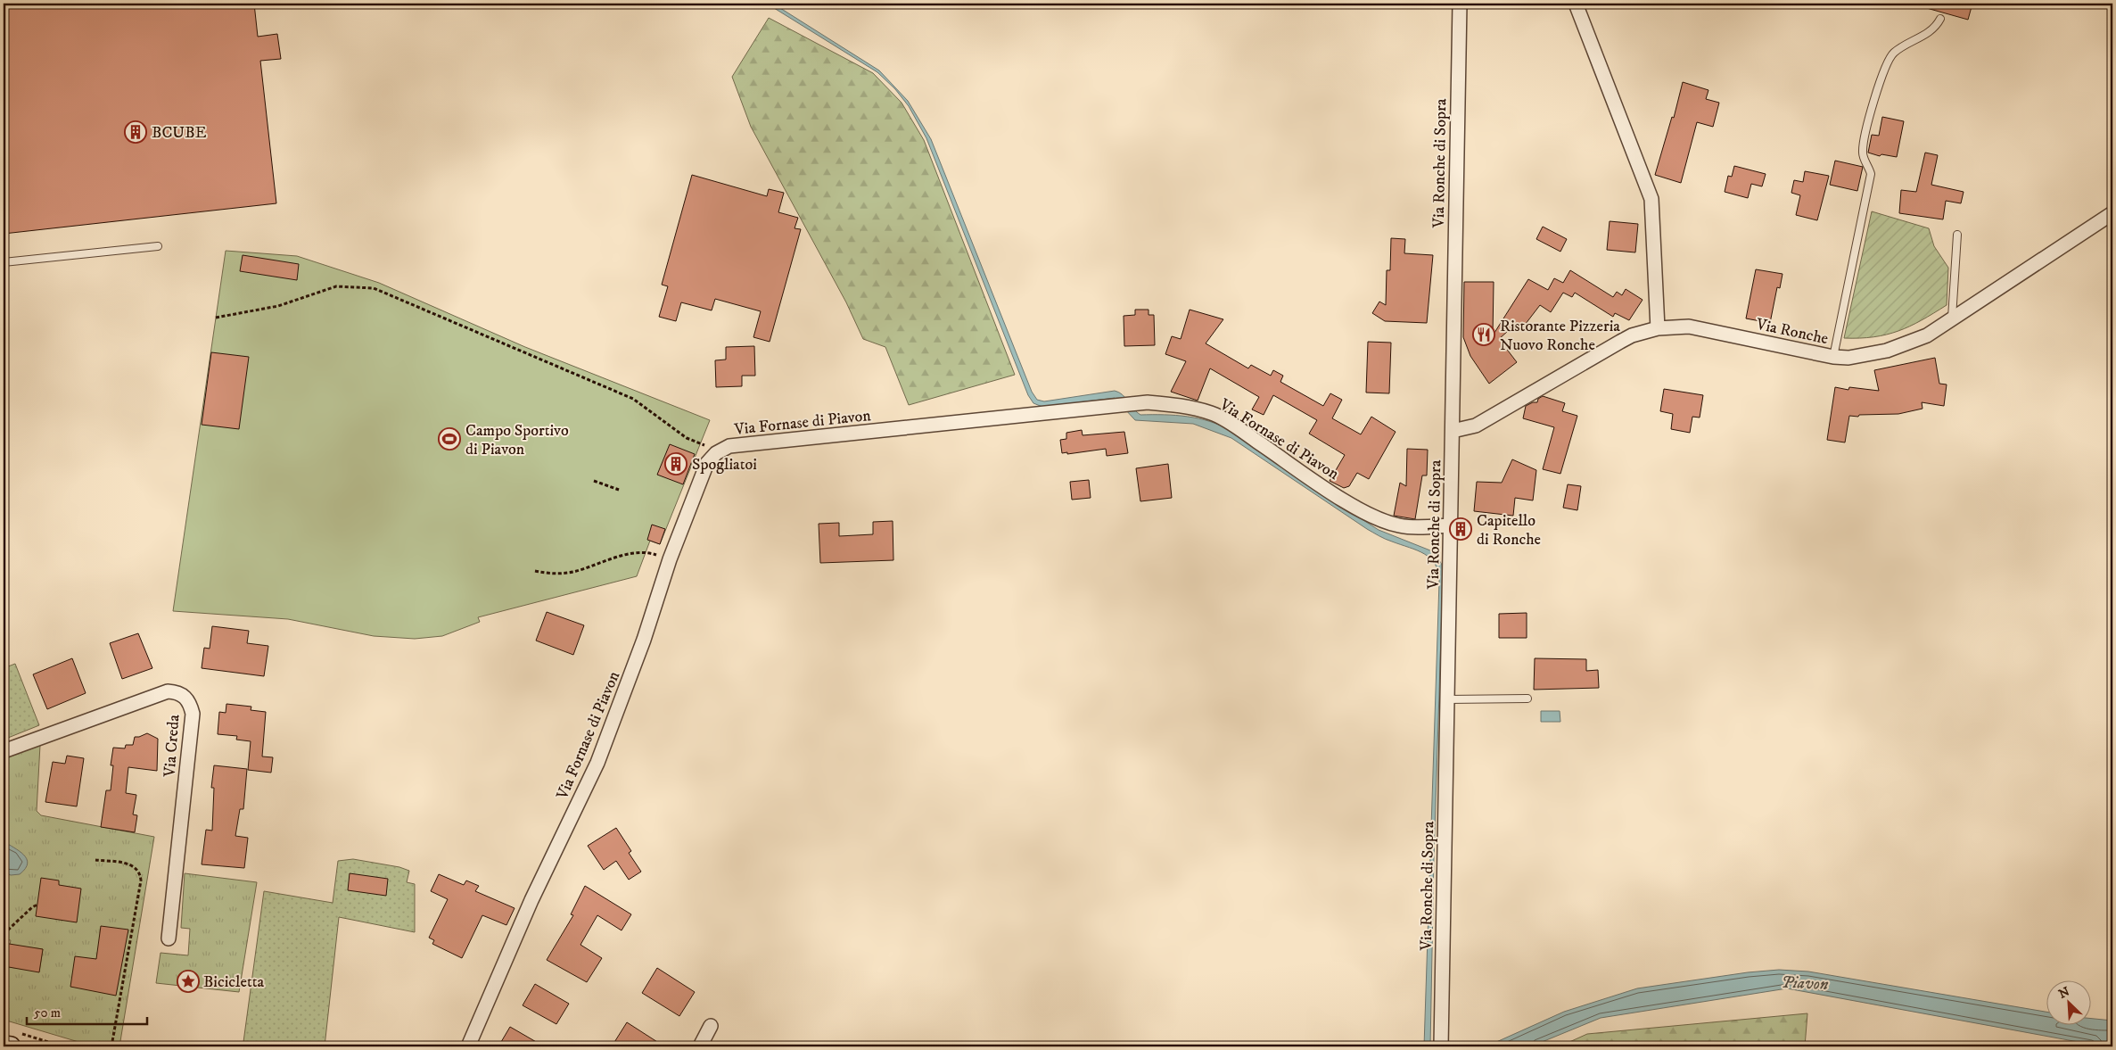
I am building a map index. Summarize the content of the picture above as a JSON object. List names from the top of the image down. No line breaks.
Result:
{"streets":{"street":["Via Ronche di Sopra","Via Ronche","Via Fornase di Piavon","Via Creda"]},"crossings":[["Via Ronche di Sopra","Via Ronche"],["Via Ronche di Sopra","Via Fornase di Piavon"]],"water":["Piavon"],"places":{"building":["BCUBE","Spogliatoi","Capitello di Ronche"],"restaurant":["Ristorante Pizzeria Nuovo Ronche"],"sports":["Campo Sportivo di Piavon"],"place":["Bicicletta"]},"scale_bar":"50 m","north":"top left"}
